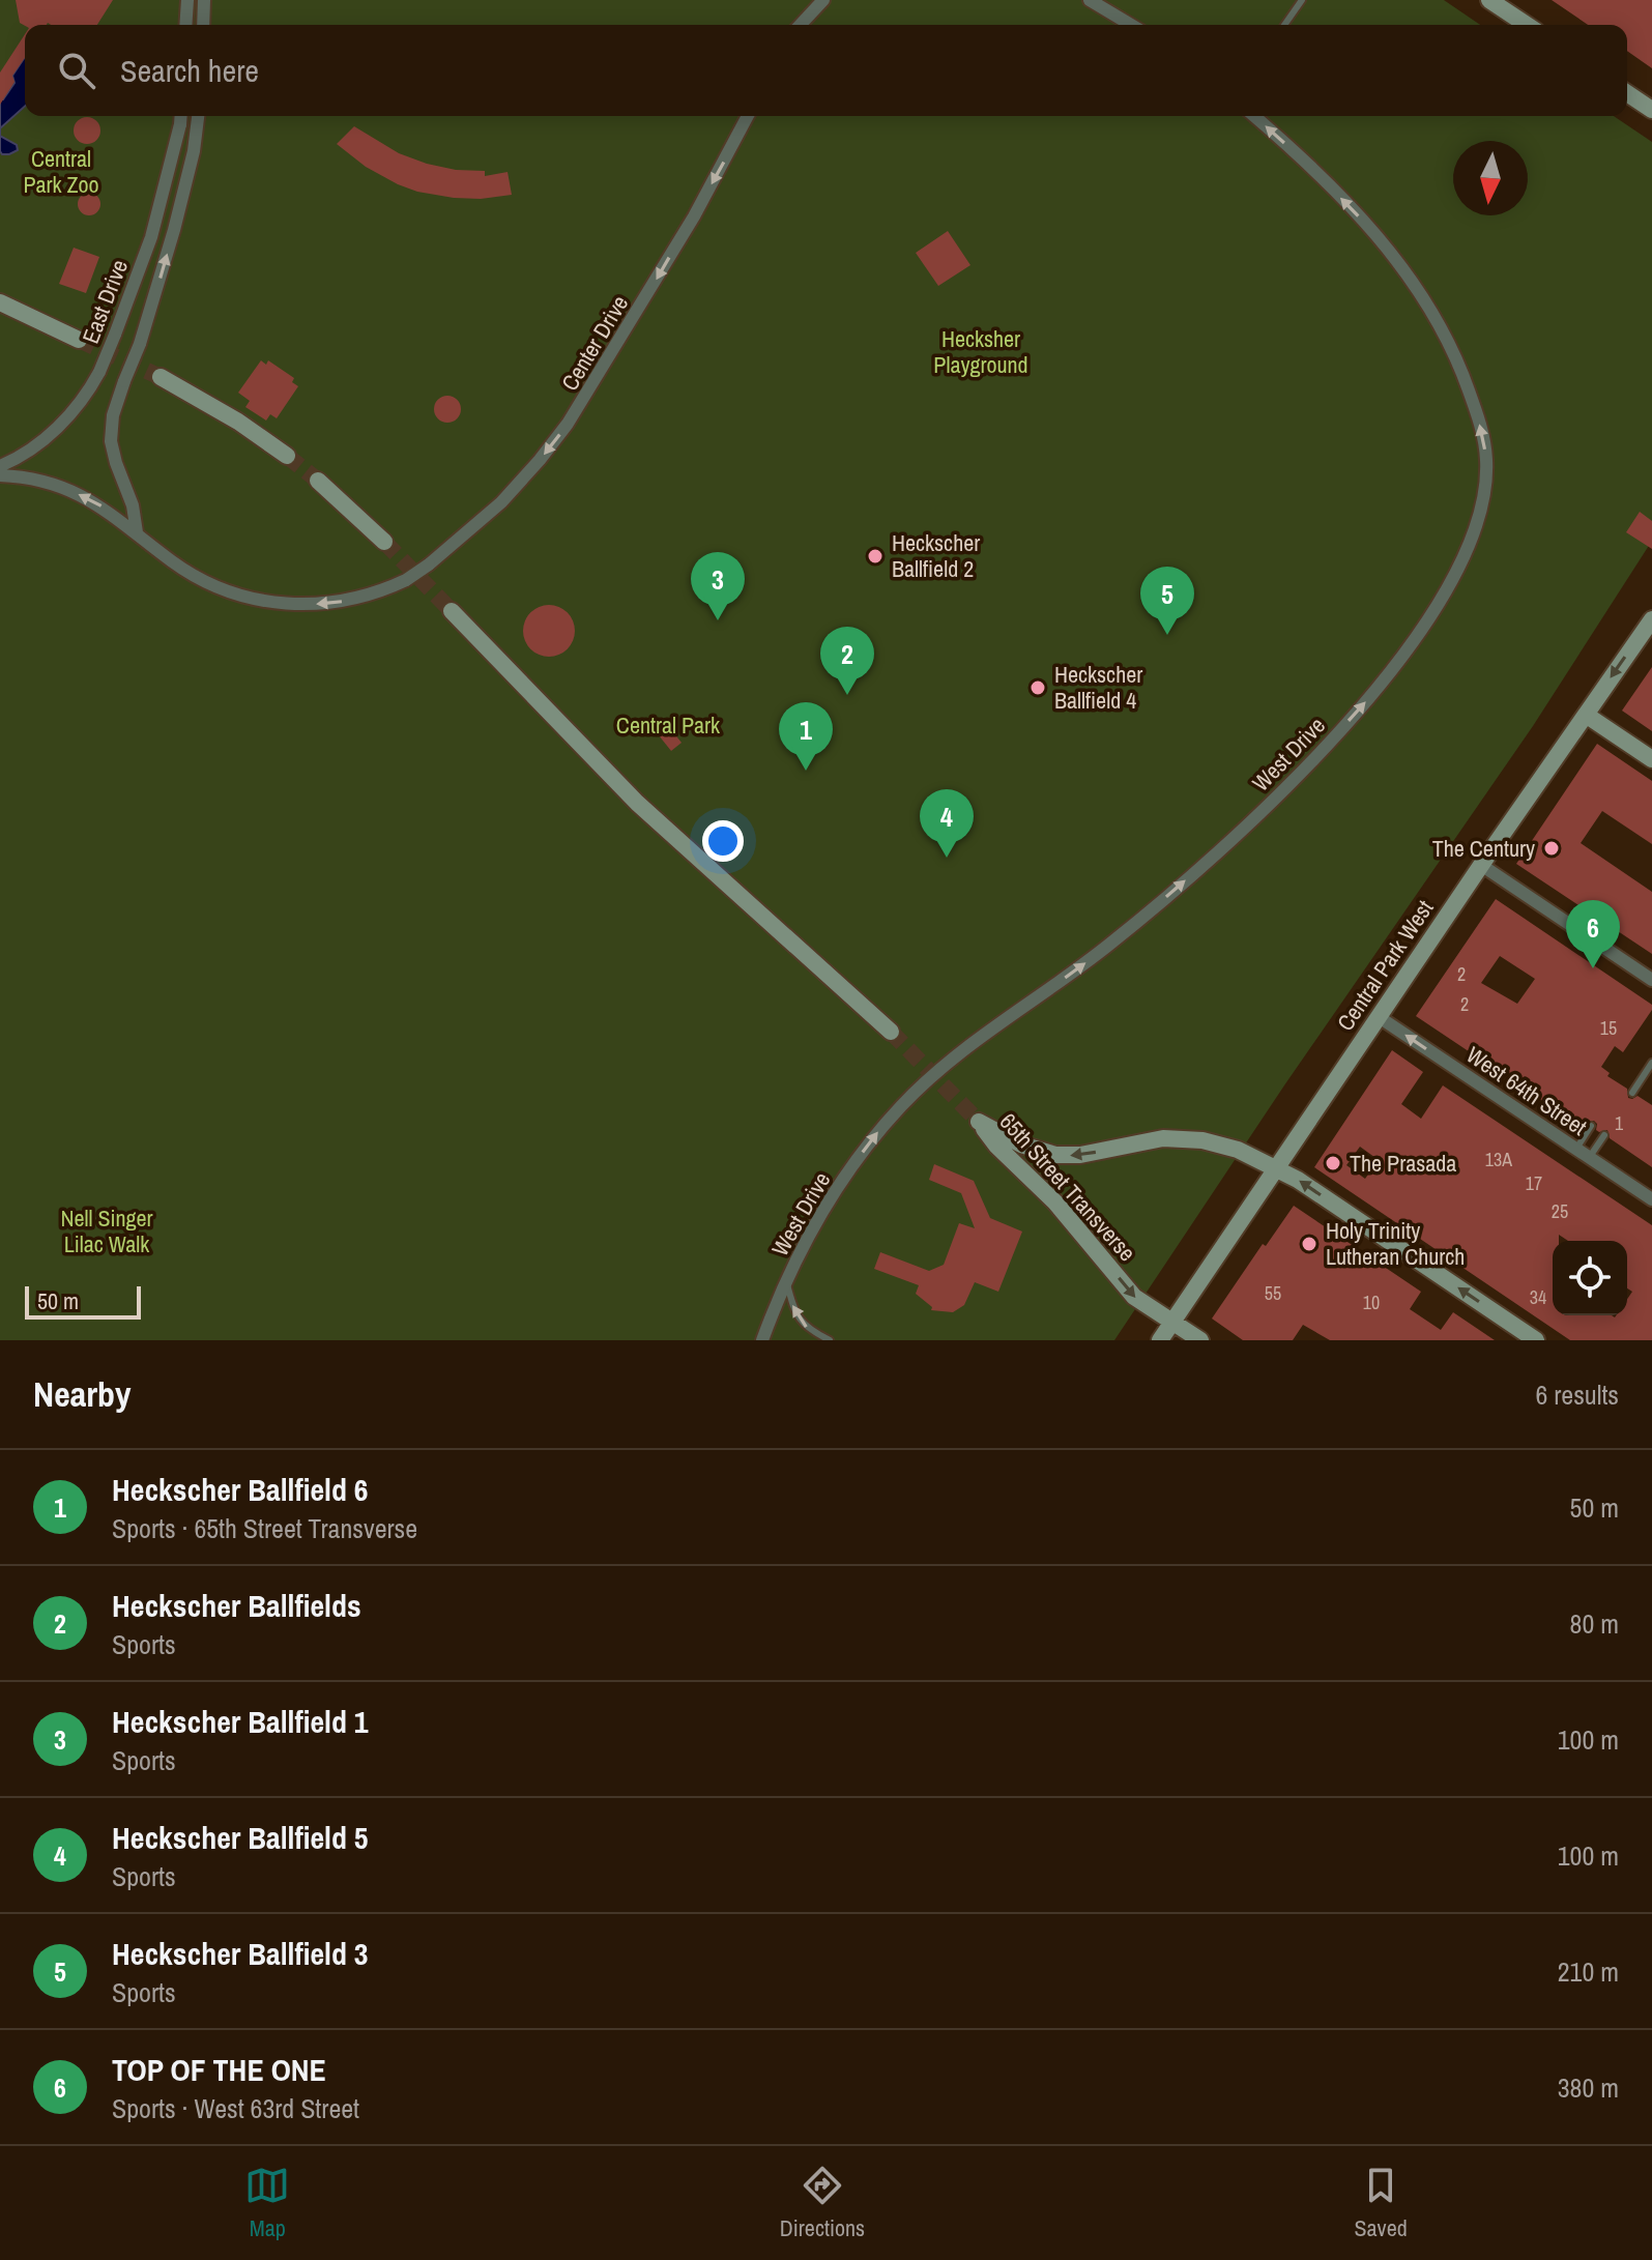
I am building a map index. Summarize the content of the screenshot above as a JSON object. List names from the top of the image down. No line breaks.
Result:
{"streets":{"main road":["Central Park West","65th Street Transverse"],"street":["East Drive","Center Drive","West Drive","West 64th Street"]},"crossings":[["Central Park West","West 64th Street"],["Central Park West","65th Street Transverse"]],"one_way":["Center Drive","West Drive","West 64th Street"],"parks":["Central Park Zoo","Hecksher Playground","Central Park","Nell Singer Lilac Walk"],"places":["Heckscher Ballfield 2","Heckscher Ballfield 4","The Century","The Prasada","Holy Trinity Lutheran Church"],"house_numbers":["2","2","15","1","13A","17","25","55","34","10"],"scale_bar":"50 m","north":"bottom","page":{"search":"Search here","pins":["3","5","2","1","4","6"],"scale":"50 m","heading":["Nearby","6 results"],"list":[{"mark":"1","name":"Heckscher Ballfield 6","note":"Sports · 65th Street Transverse","value":"50 m"},{"mark":"2","name":"Heckscher Ballfields","note":"Sports","value":"80 m"},{"mark":"3","name":"Heckscher Ballfield 1","note":"Sports","value":"100 m"},{"mark":"4","name":"Heckscher Ballfield 5","note":"Sports","value":"100 m"},{"mark":"5","name":"Heckscher Ballfield 3","note":"Sports","value":"210 m"},{"mark":"6","name":"TOP OF THE ONE","note":"Sports · West 63rd Street","value":"380 m"}],"nav":["Map","Directions","Saved"]}}
